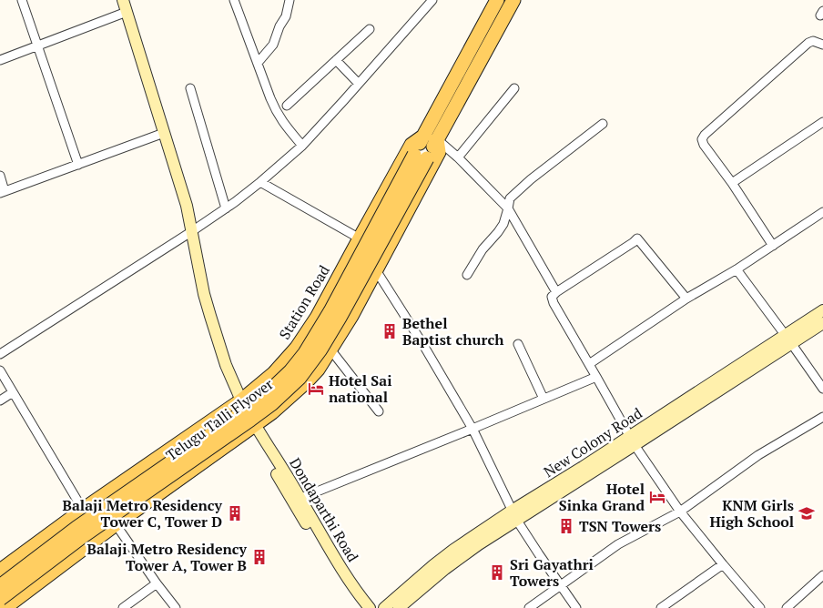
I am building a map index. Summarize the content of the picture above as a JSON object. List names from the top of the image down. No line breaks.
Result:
{"streets":{"main road":["Station Road","Telugu Talli Flyover","New Colony Road","Dondaparthi Road"]},"crossings":[["Station Road","Telugu Talli Flyover"]],"places":{"building":["Bethel Baptist church","Balaji Metro Residency Tower C, Tower D","TSN Towers","Balaji Metro Residency Tower A, Tower B","Sri Gayathri Towers"],"hotel":["Hotel Sai national","Hotel Sinka Grand"],"school or university":["KNM Girls High School"]}}
